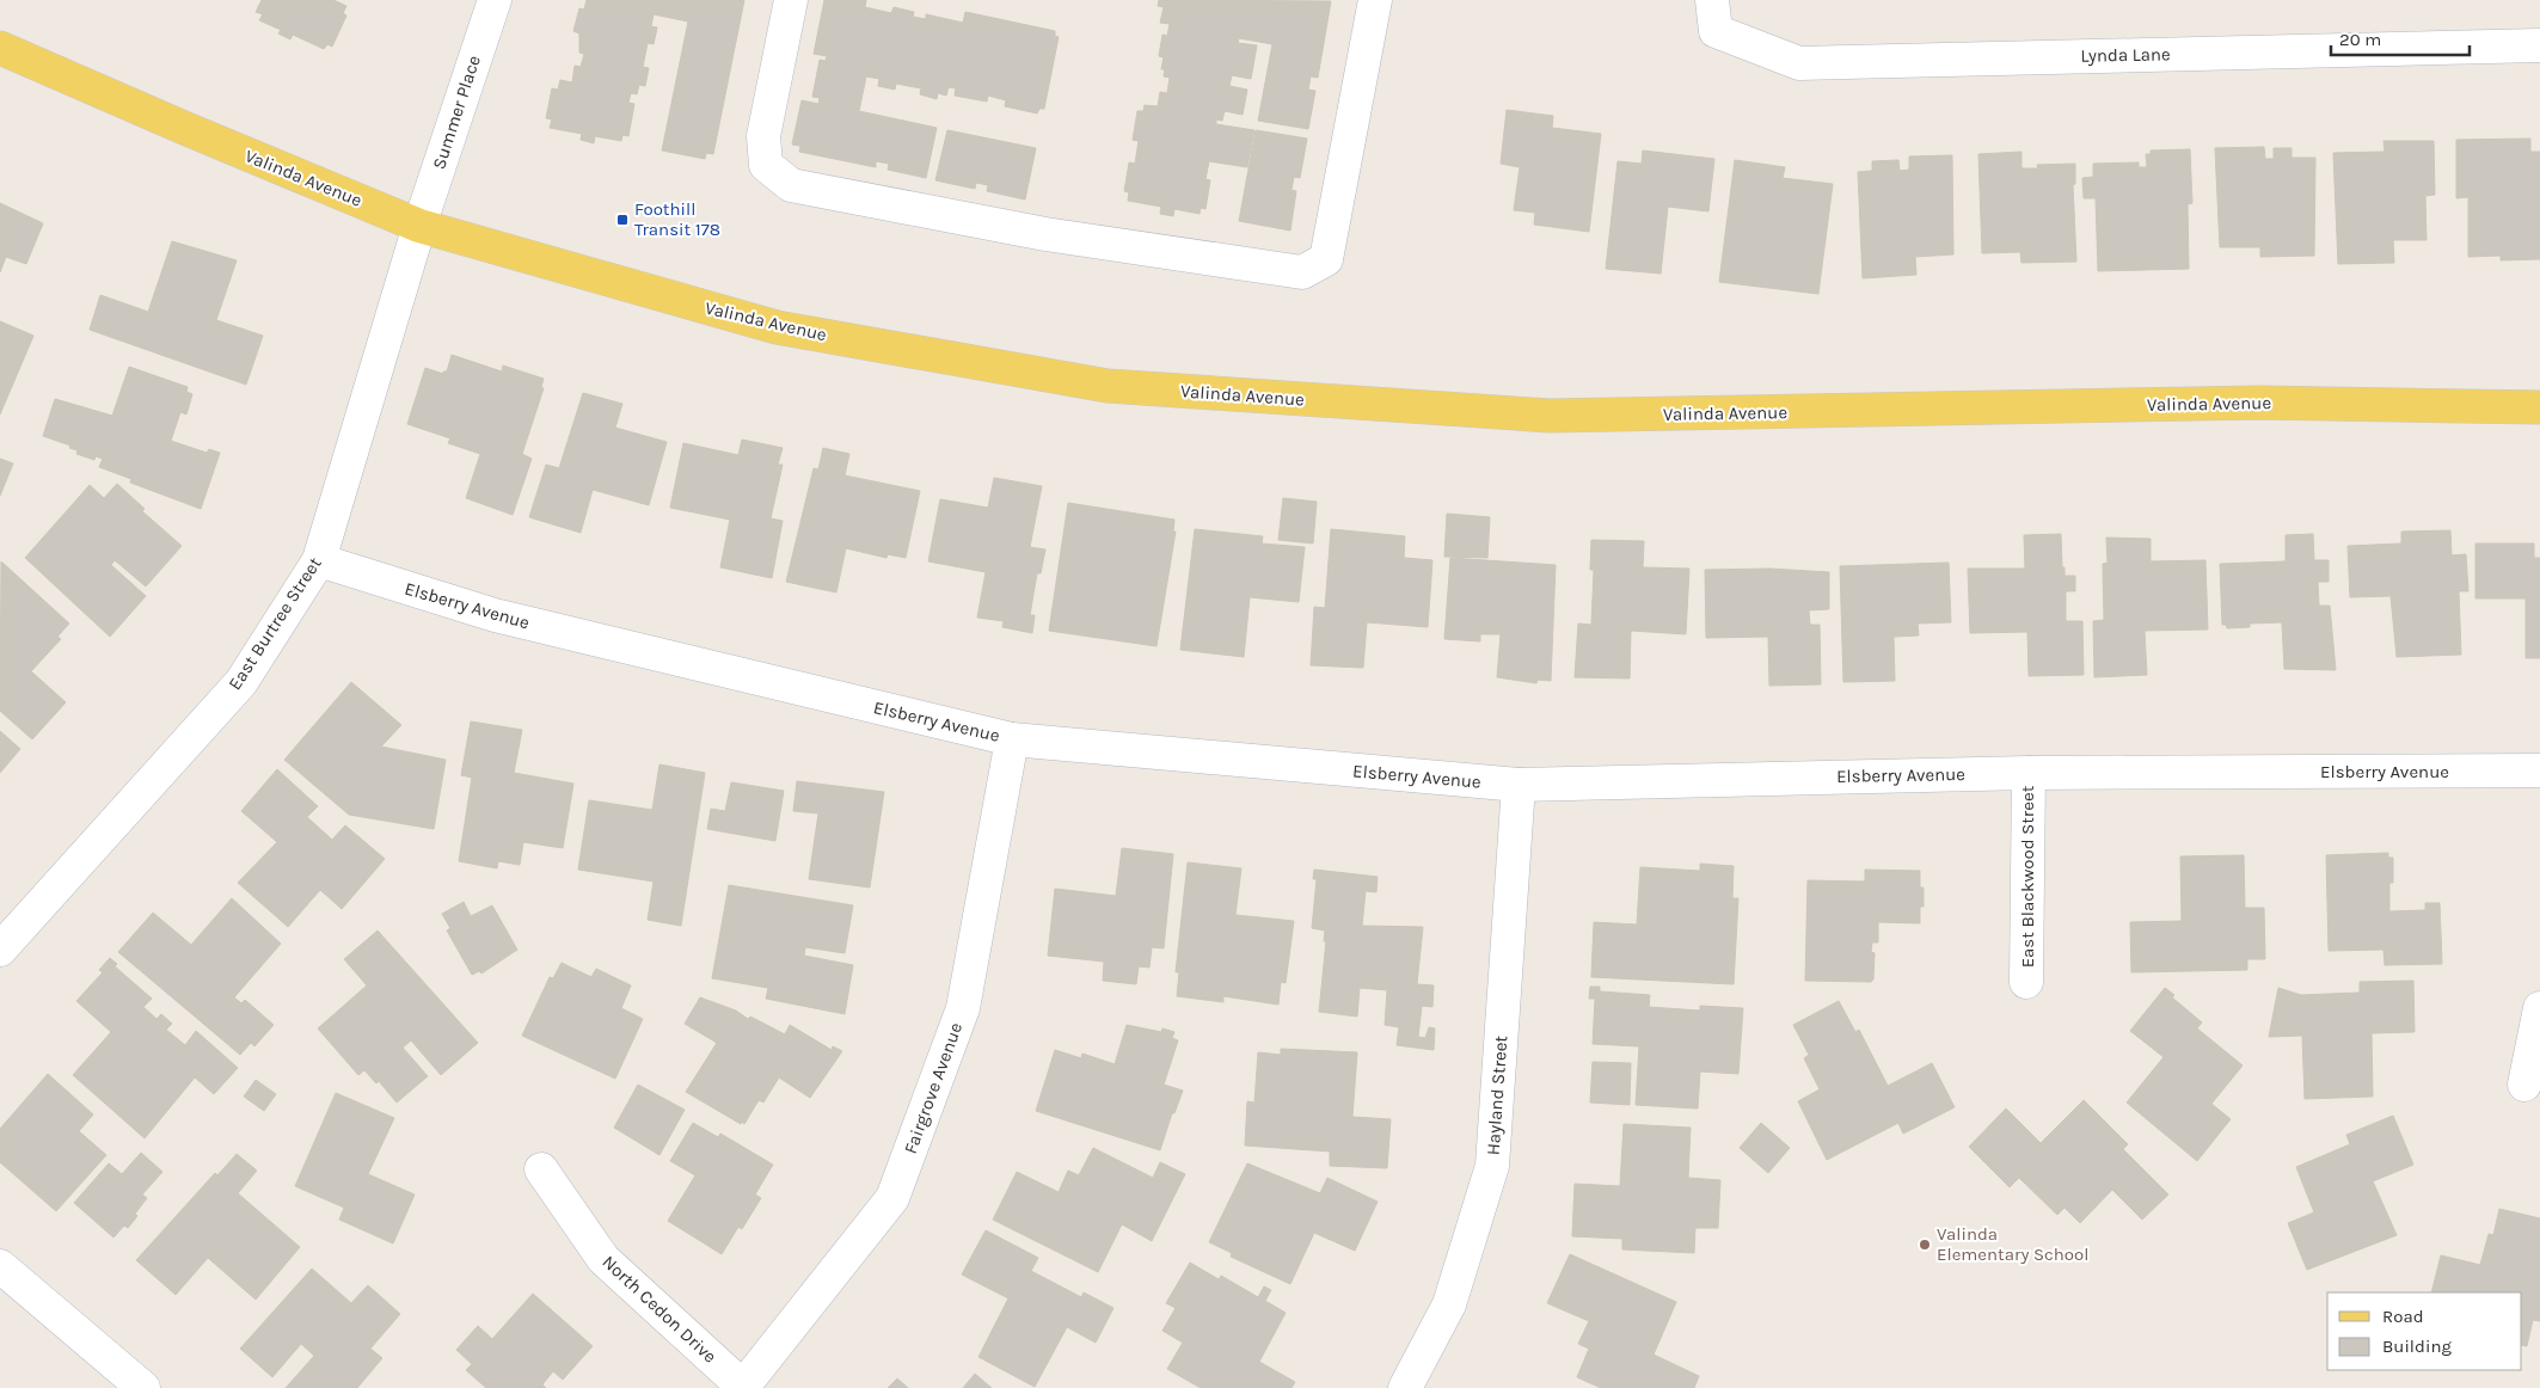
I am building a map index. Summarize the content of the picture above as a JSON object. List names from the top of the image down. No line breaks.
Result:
{"streets":{"main road":["Valinda Avenue"],"street":["Lynda Lane","Summer Place","Elsberry Avenue","East Burtree Street","East Blackwood Street","Fairgrove Avenue","Hayland Street","North Cedon Drive"]},"crossings":[["Summer Place","Valinda Avenue"],["Summer Place","East Burtree Street"],["Valinda Avenue","East Burtree Street"],["Elsberry Avenue","East Burtree Street"],["Elsberry Avenue","East Blackwood Street"],["Elsberry Avenue","Fairgrove Avenue"],["Elsberry Avenue","Hayland Street"],["Fairgrove Avenue","North Cedon Drive"]],"places":{"transit":["Foothill Transit 178"],"other":["Valinda Elementary School"]},"legend":["Road","Building"],"scale_bar":"20 m"}
